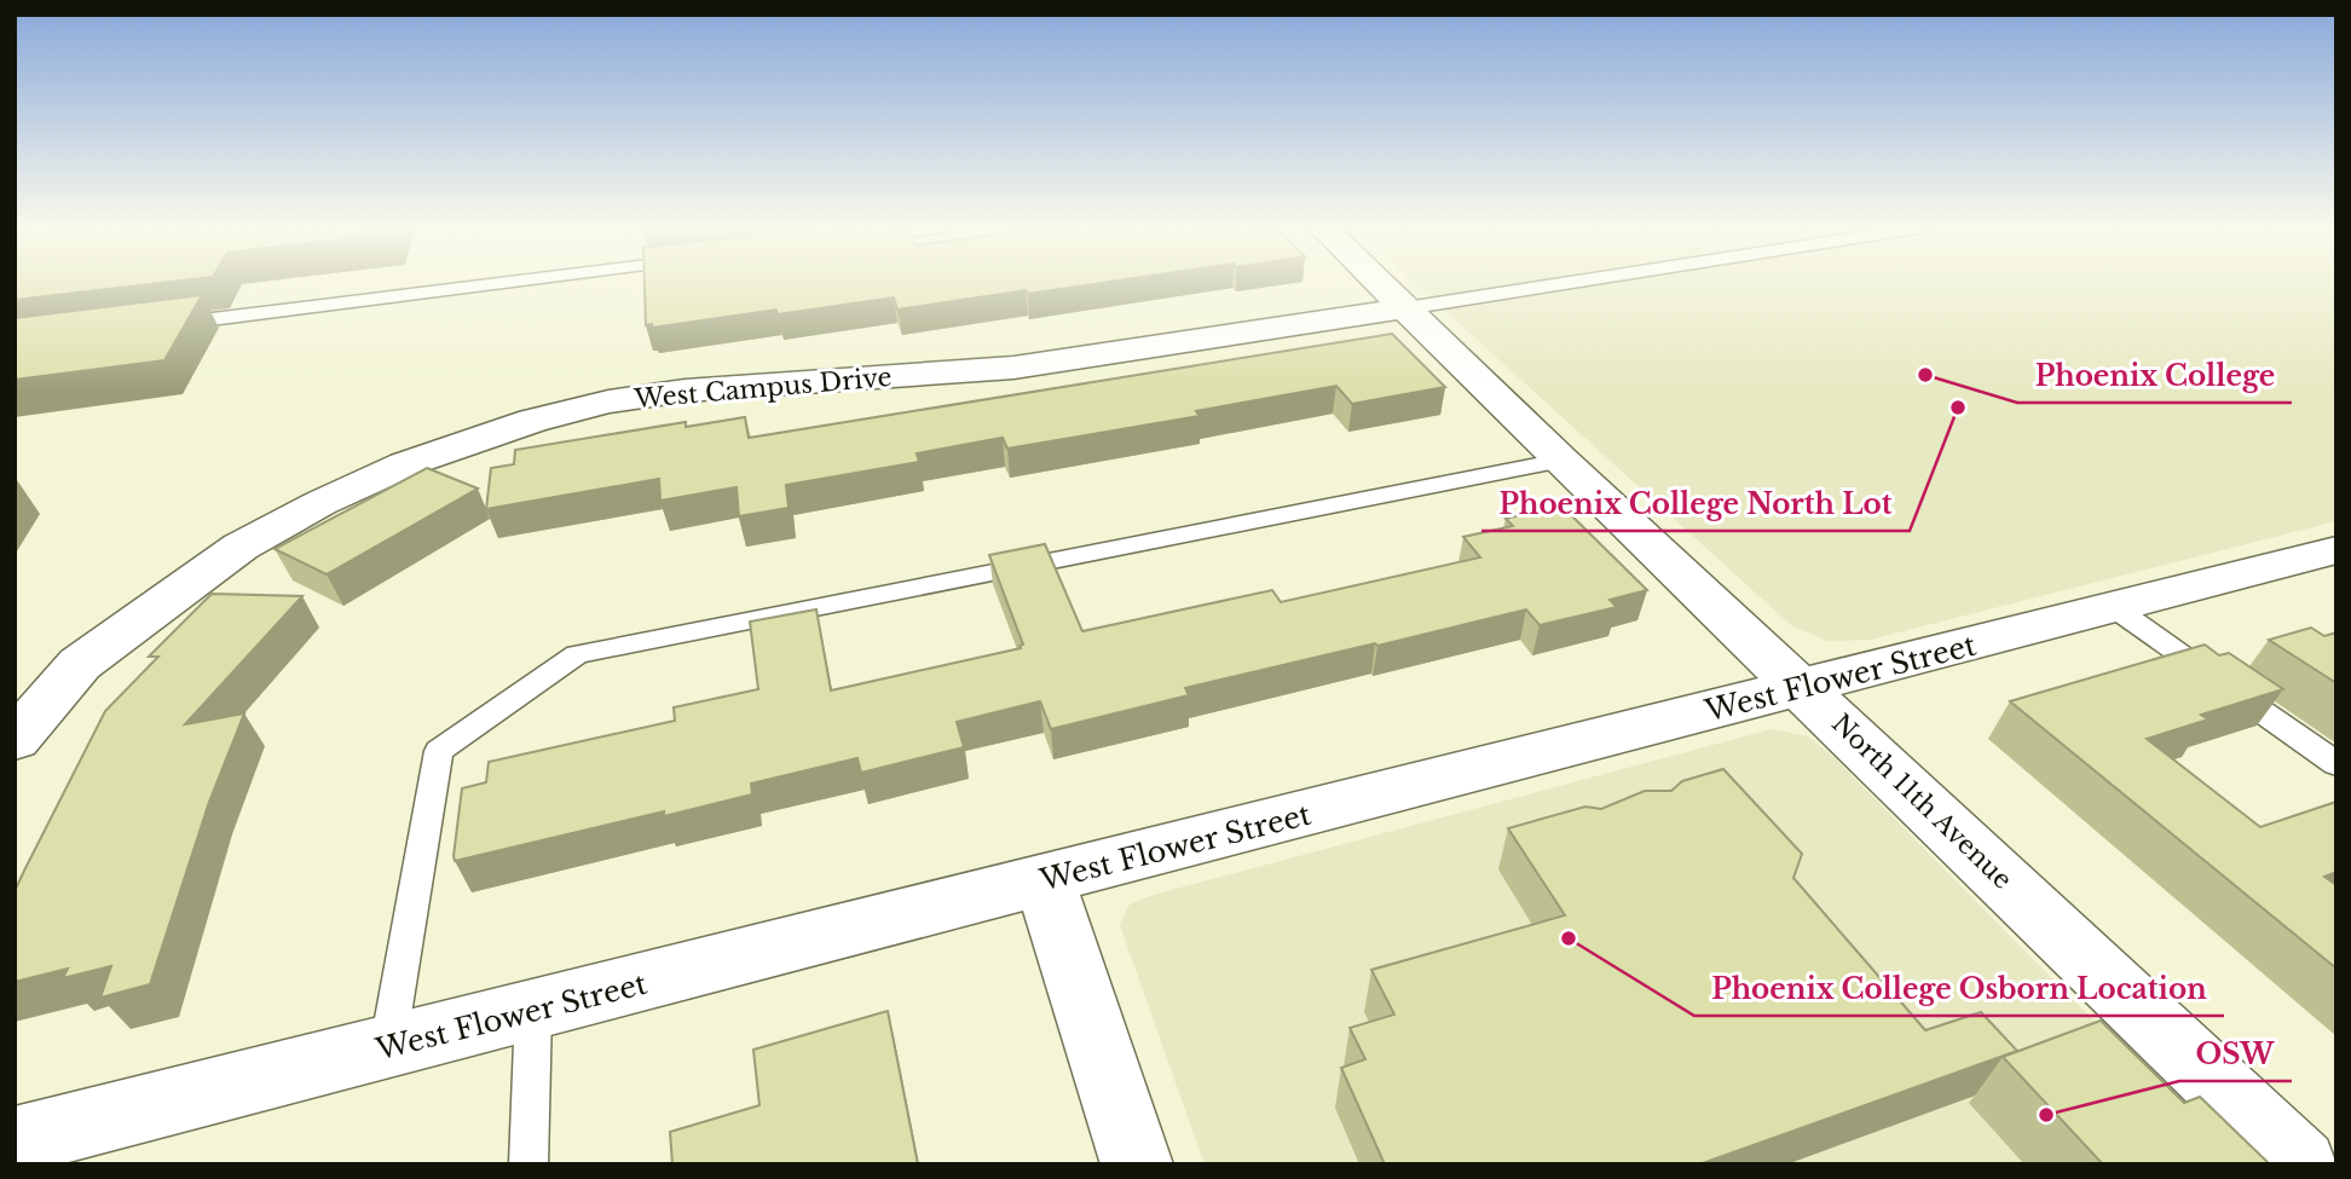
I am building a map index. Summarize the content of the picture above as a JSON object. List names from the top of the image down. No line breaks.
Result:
{"streets":{"street":["West Campus Drive","West Flower Street","North 11th Avenue"]},"crossings":[["West Campus Drive","North 11th Avenue"],["West Flower Street","North 11th Avenue"]],"places":["Phoenix College","Phoenix College North Lot","Phoenix College Osborn Location","OSW"]}
